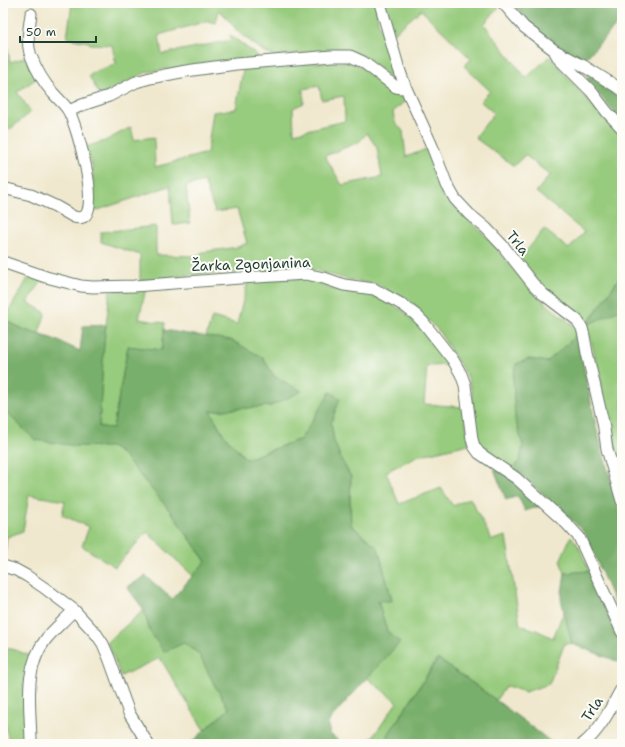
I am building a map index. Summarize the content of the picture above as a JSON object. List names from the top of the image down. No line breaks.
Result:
{"streets":{"street":["Trla","Žarka Zgonjanina"]},"scale_bar":"50 m"}
